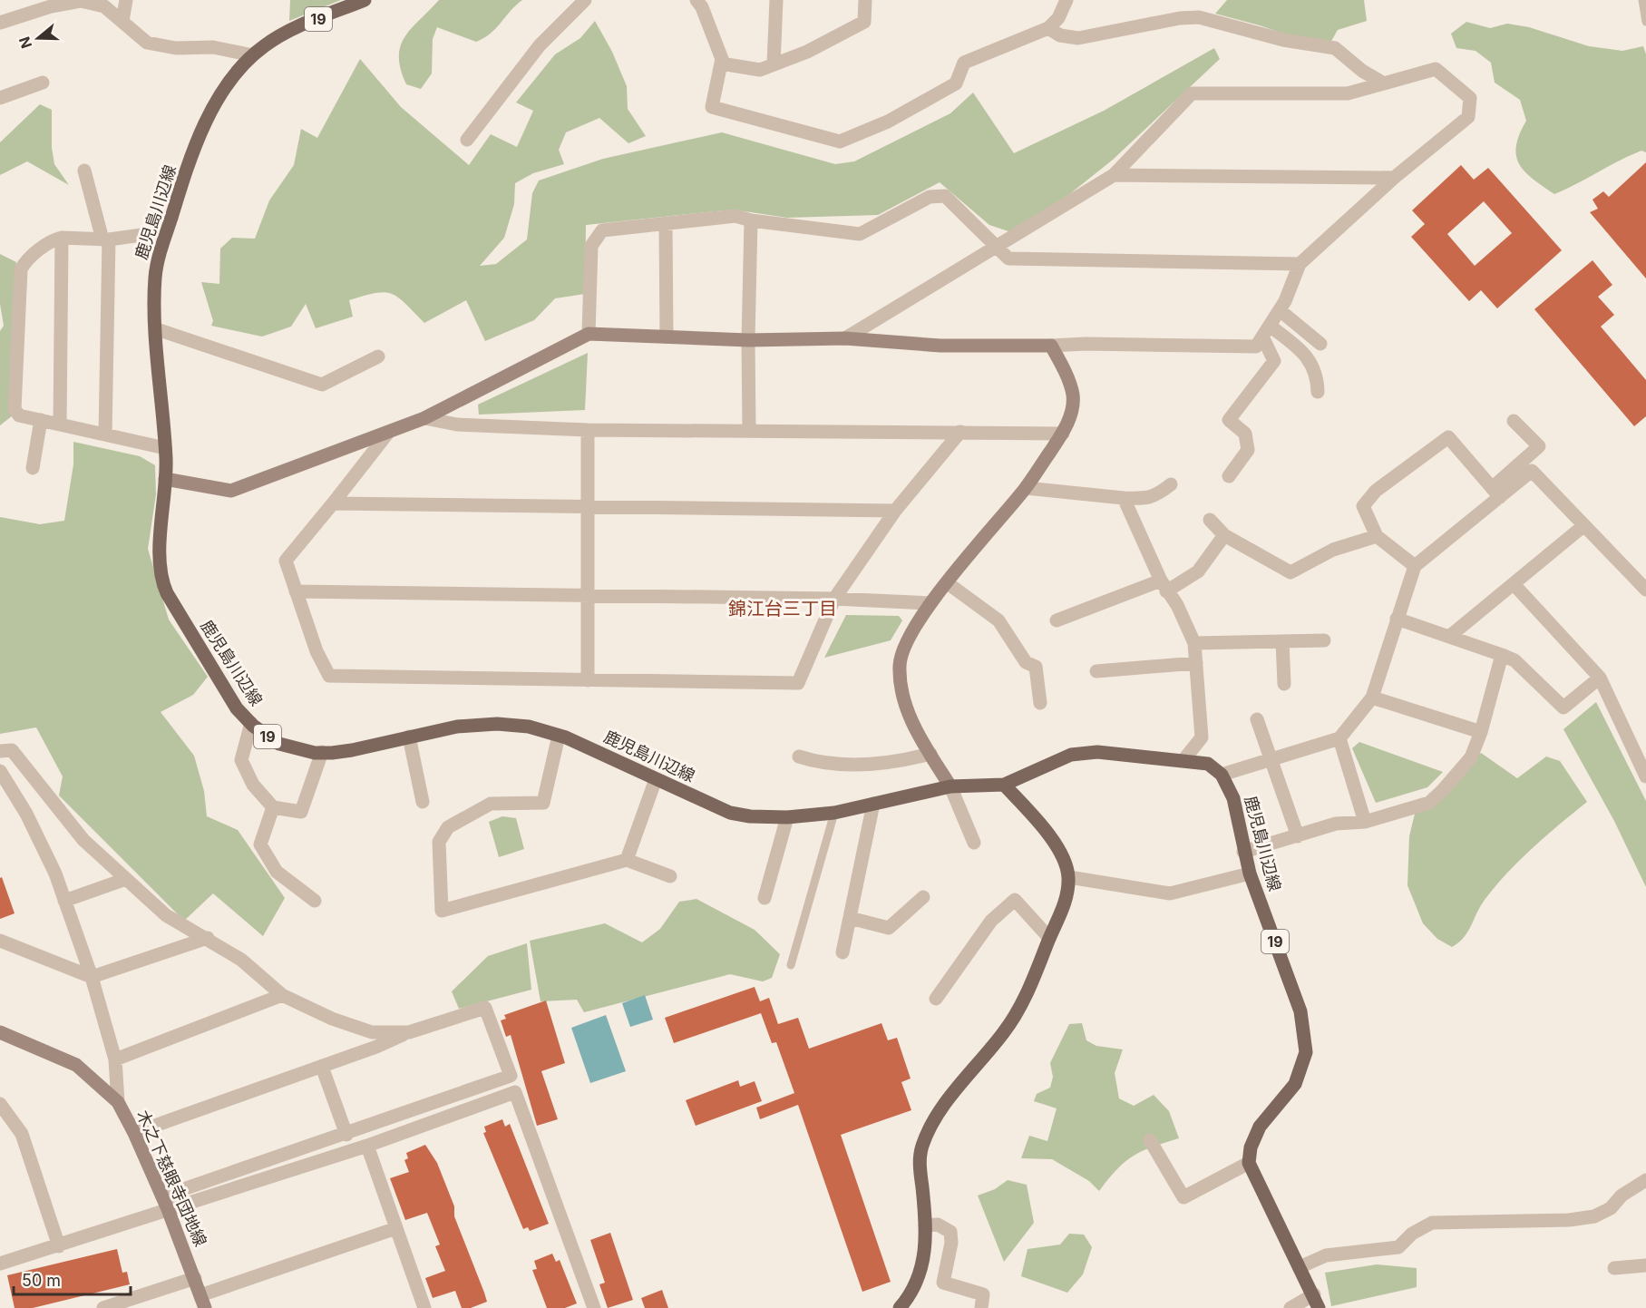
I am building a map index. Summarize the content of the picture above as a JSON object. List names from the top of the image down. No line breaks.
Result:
{"streets":{"main road":["19","鹿児島川辺線"],"street":["木之下慈眼寺団地線"]},"districts":["錦江台三丁目"],"scale_bar":"50 m","north":"left"}
